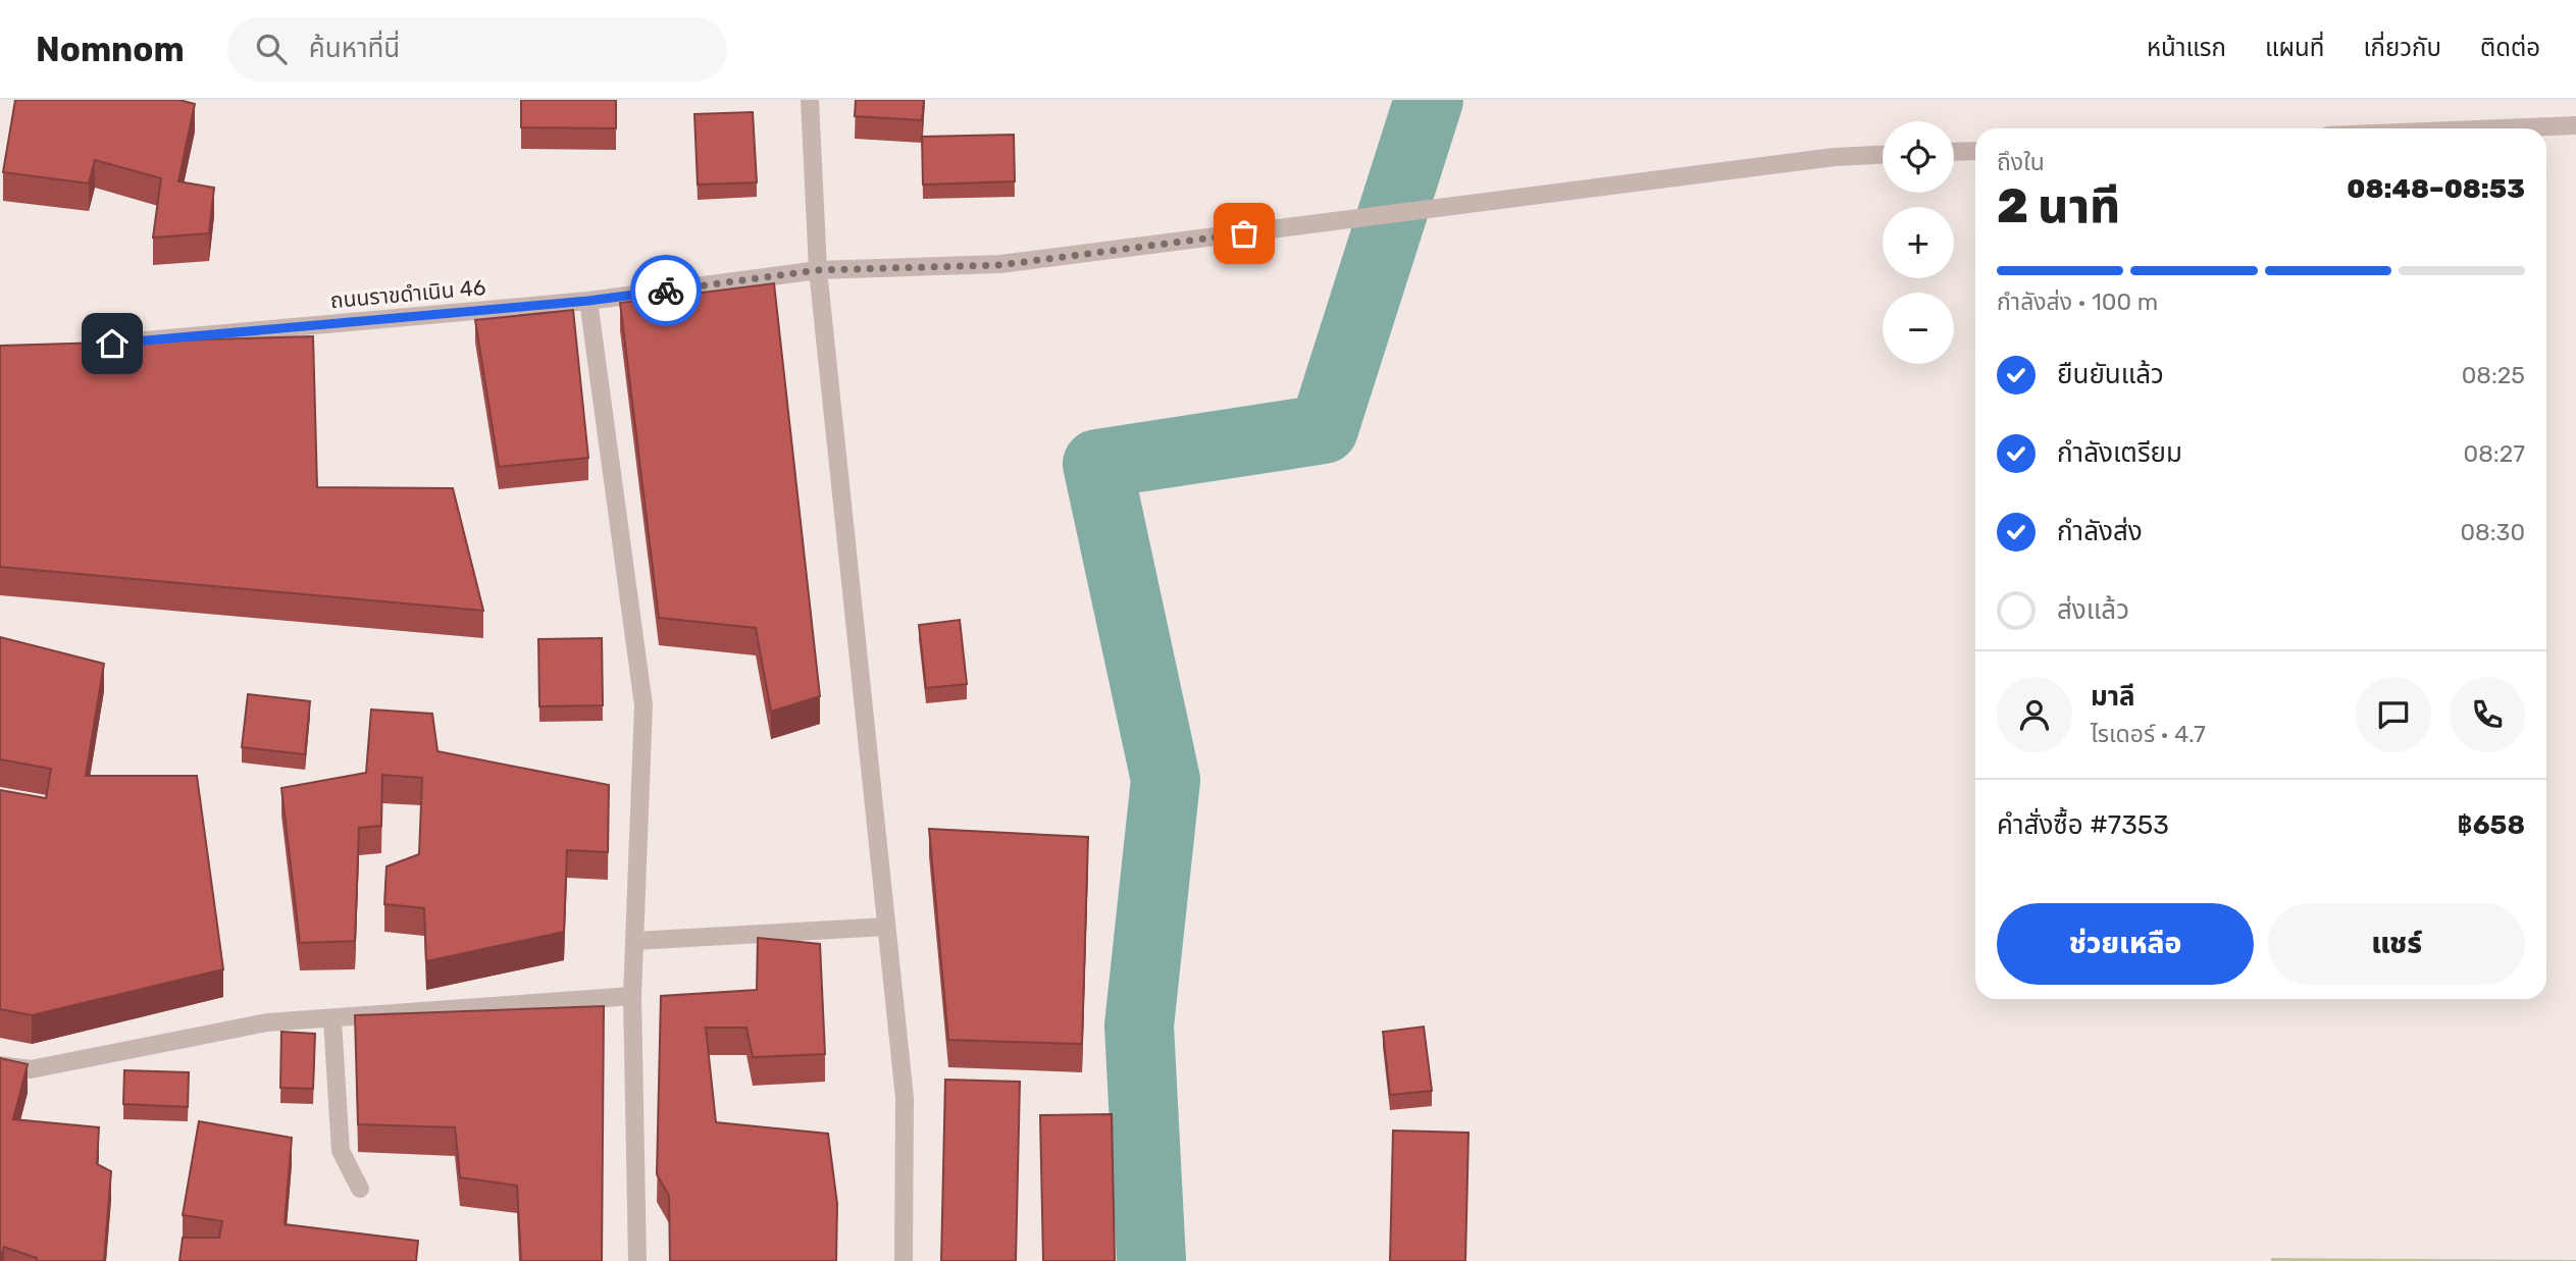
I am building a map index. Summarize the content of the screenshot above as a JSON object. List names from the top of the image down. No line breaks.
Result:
{"streets":{"street":["ถนนราขดำเนิน 46"]},"page":{"header":"Nomnom","search":"ค้นหาที่นี่","nav":["หน้าแรก","แผนที่","เกี่ยวกับ","ติดต่อ"],"map_buttons":["+","−"],"heading":["2 นาที","ถึงใน","08:48–08:53"],"panel":["มาลี","ไรเดอร์ · 4.7","คำสั่งซื้อ #7353","฿658"],"bar":"กำลังส่ง · 100 m","list":[["ยืนยันแล้ว","08:25"],["กำลังเตรียม","08:27"],["กำลังส่ง","08:30"],"ส่งแล้ว"],"buttons":["ช่วยเหลือ","แชร์"]}}
